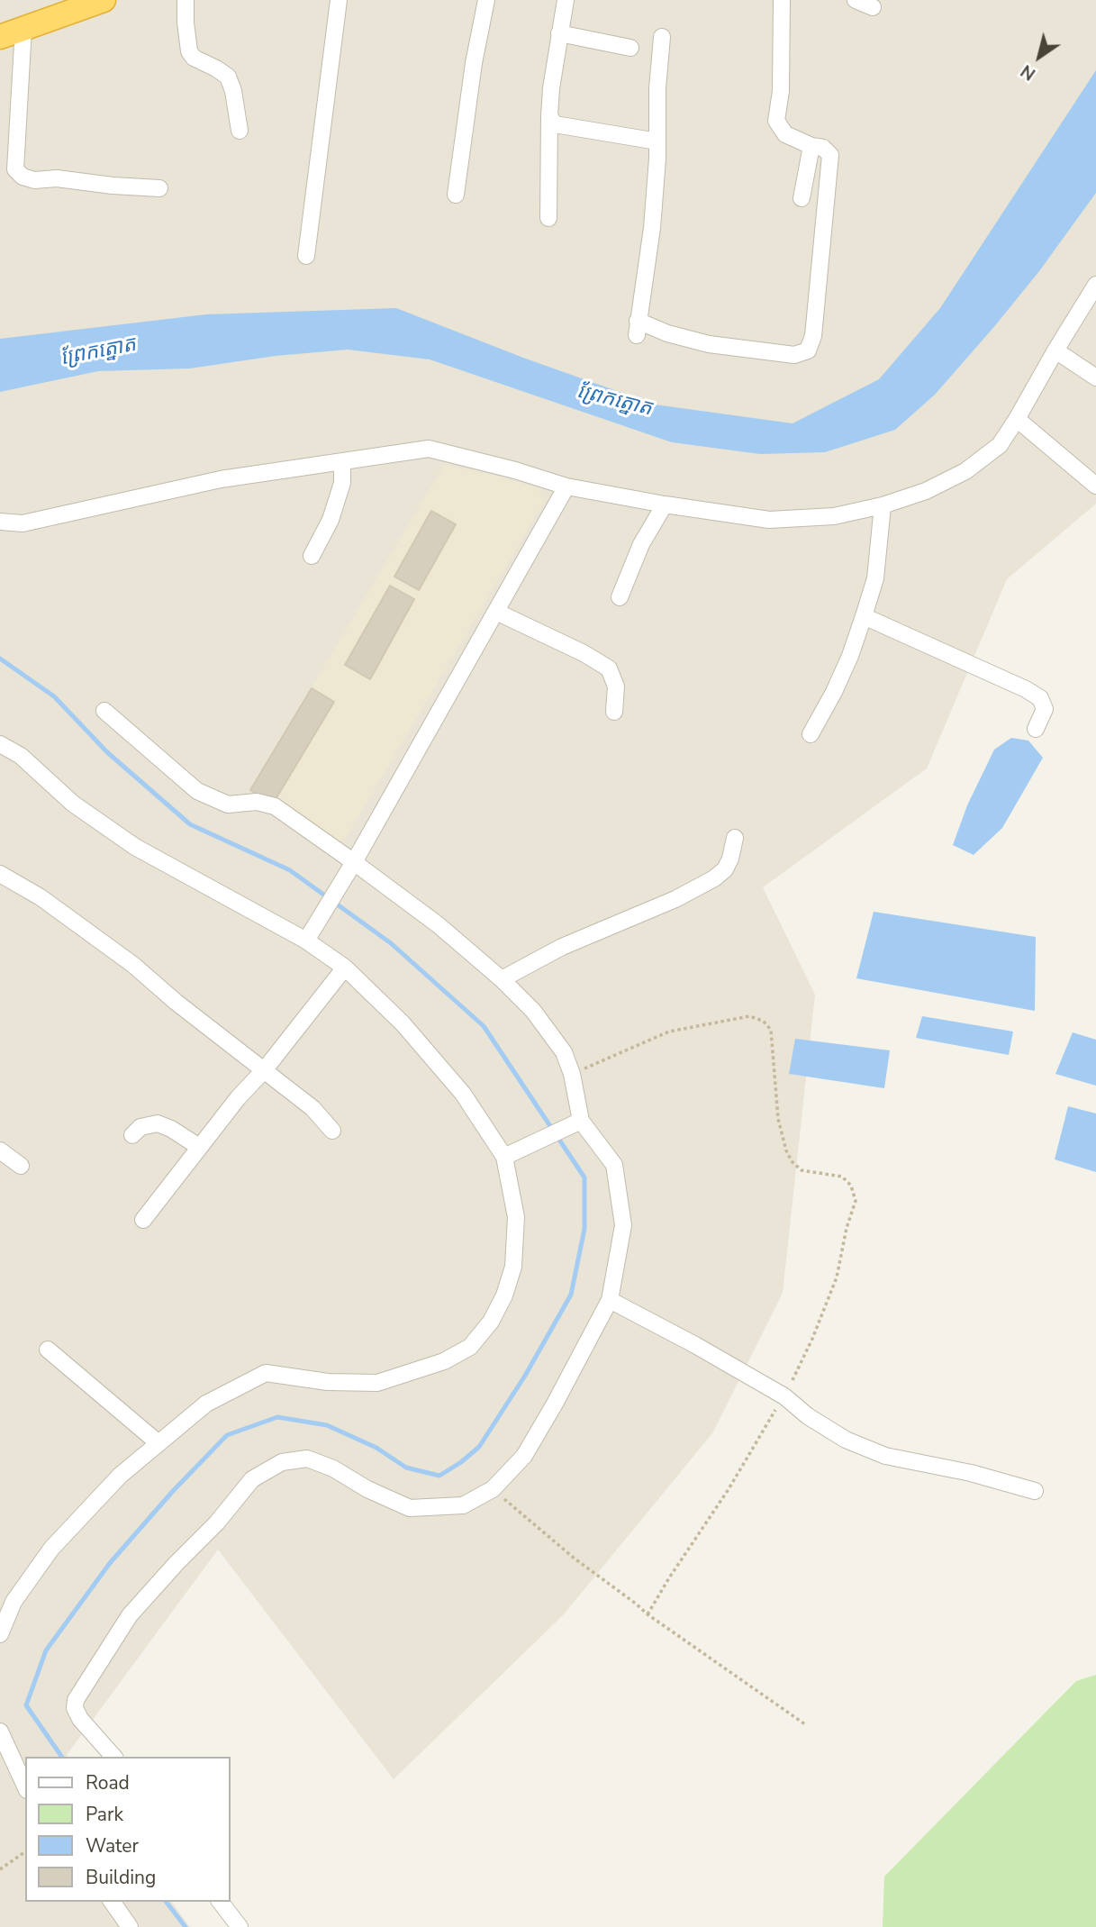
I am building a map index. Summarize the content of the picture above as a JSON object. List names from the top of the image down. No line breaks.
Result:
{"water":["ព្រែកត្នោត"],"legend":["Road","Park","Water","Building"],"north":"bottom left"}
